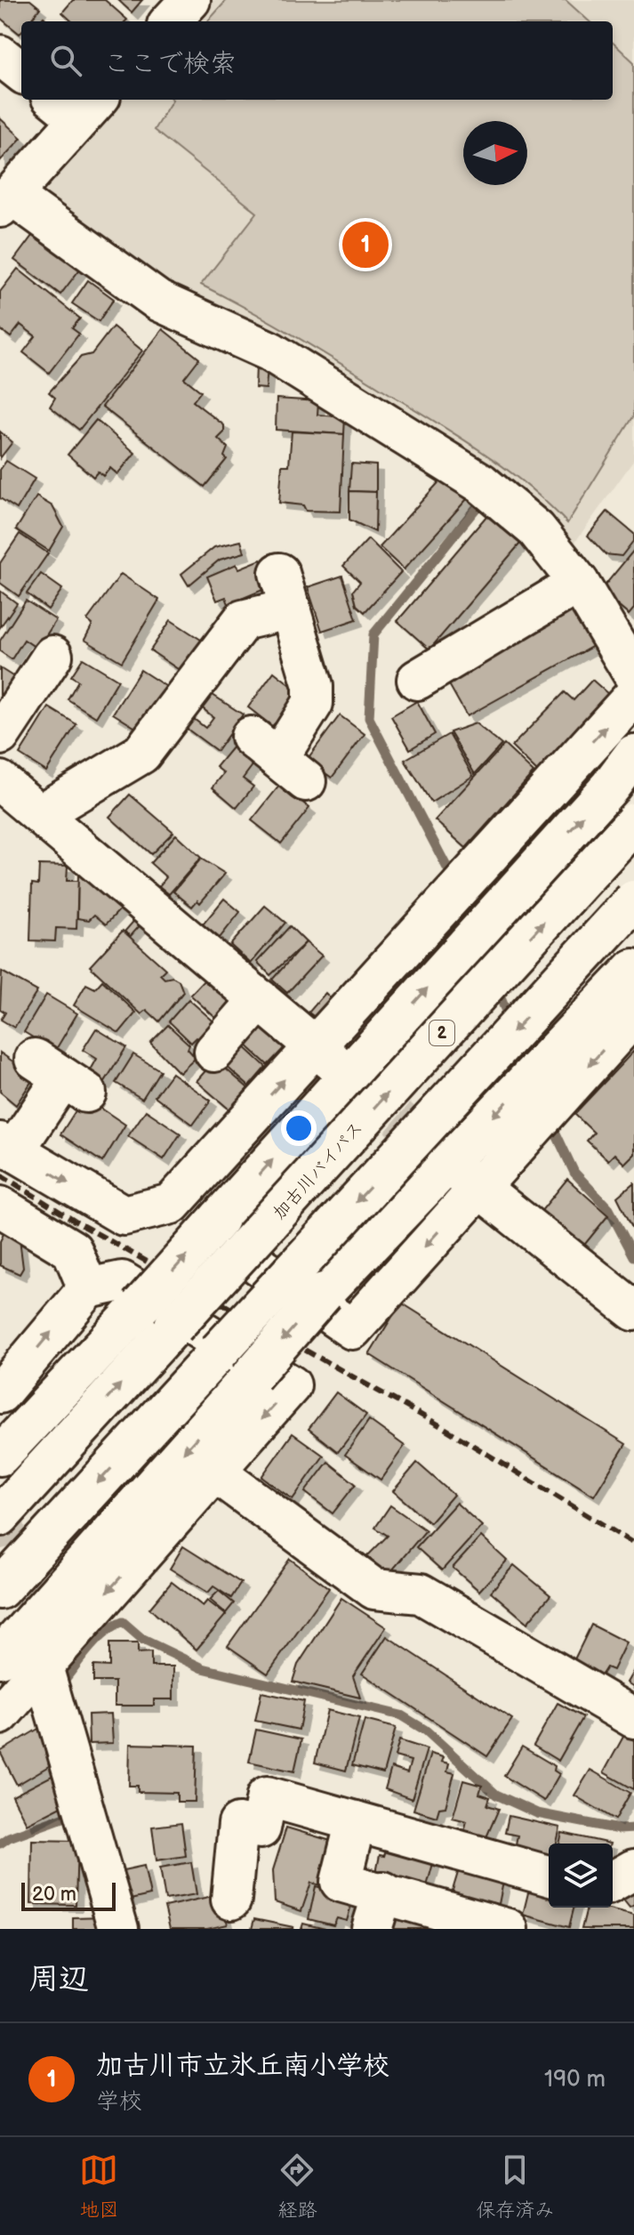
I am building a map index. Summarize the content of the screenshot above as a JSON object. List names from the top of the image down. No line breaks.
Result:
{"streets":{"main road":["2","加古川バイパス"]},"scale_bar":"20 m","north":"right","page":{"search":"ここで検索","pins":"1","scale":"20 m","heading":"周辺","list":[{"mark":"1","name":"加古川市立氷丘南小学校","note":"学校","value":"190 m"}],"nav":["地図","経路","保存済み"]}}
